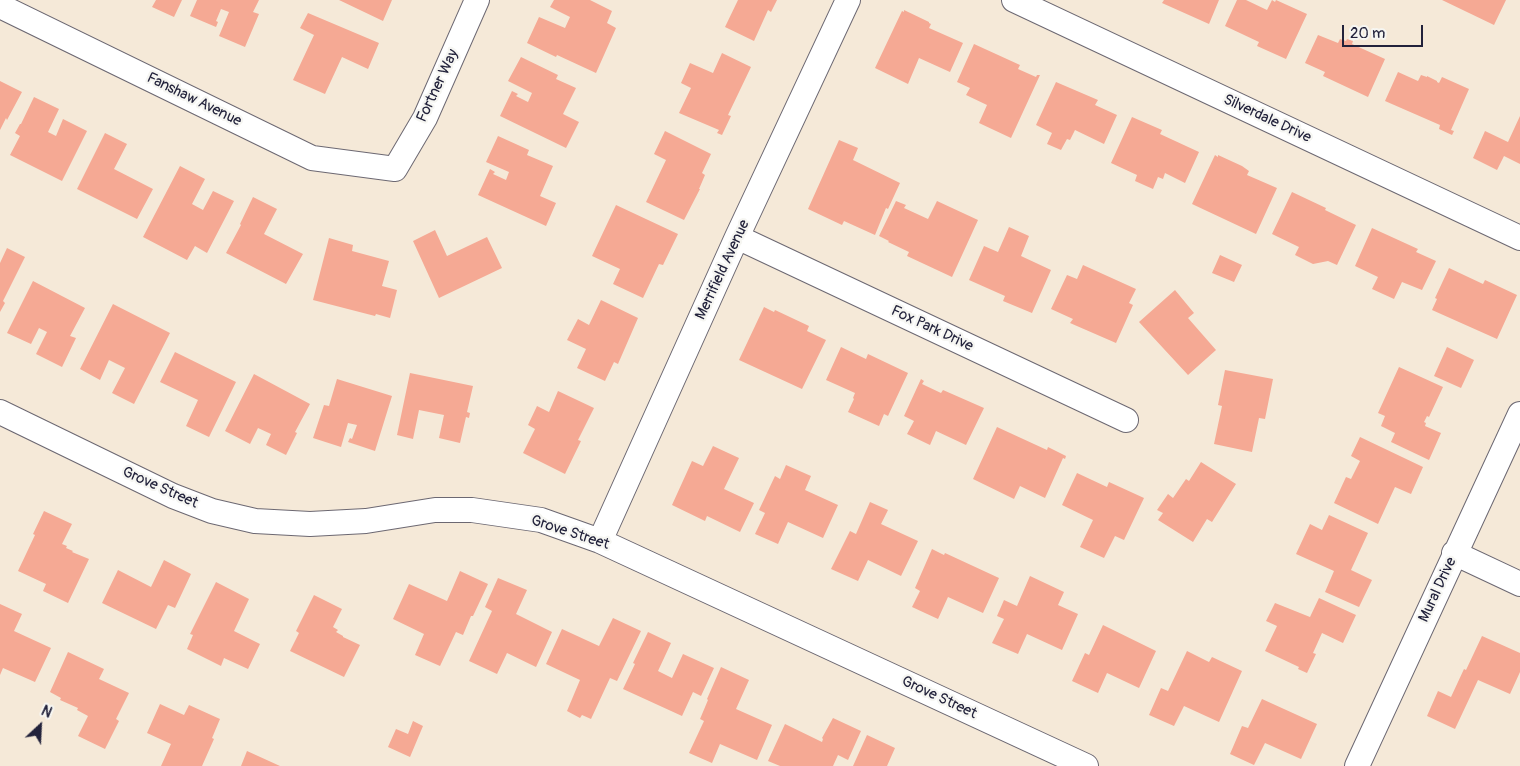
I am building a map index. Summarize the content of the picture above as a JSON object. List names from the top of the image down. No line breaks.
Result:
{"streets":{"street":["Fortner Way","Fanshaw Avenue","Silverdale Drive","Merrifield Avenue","Fox Park Drive","Grove Street","Mural Drive"]},"crossings":[["Fortner Way","Fanshaw Avenue"],["Merrifield Avenue","Fox Park Drive"],["Merrifield Avenue","Grove Street"]],"scale_bar":"20 m","north":"top right"}
